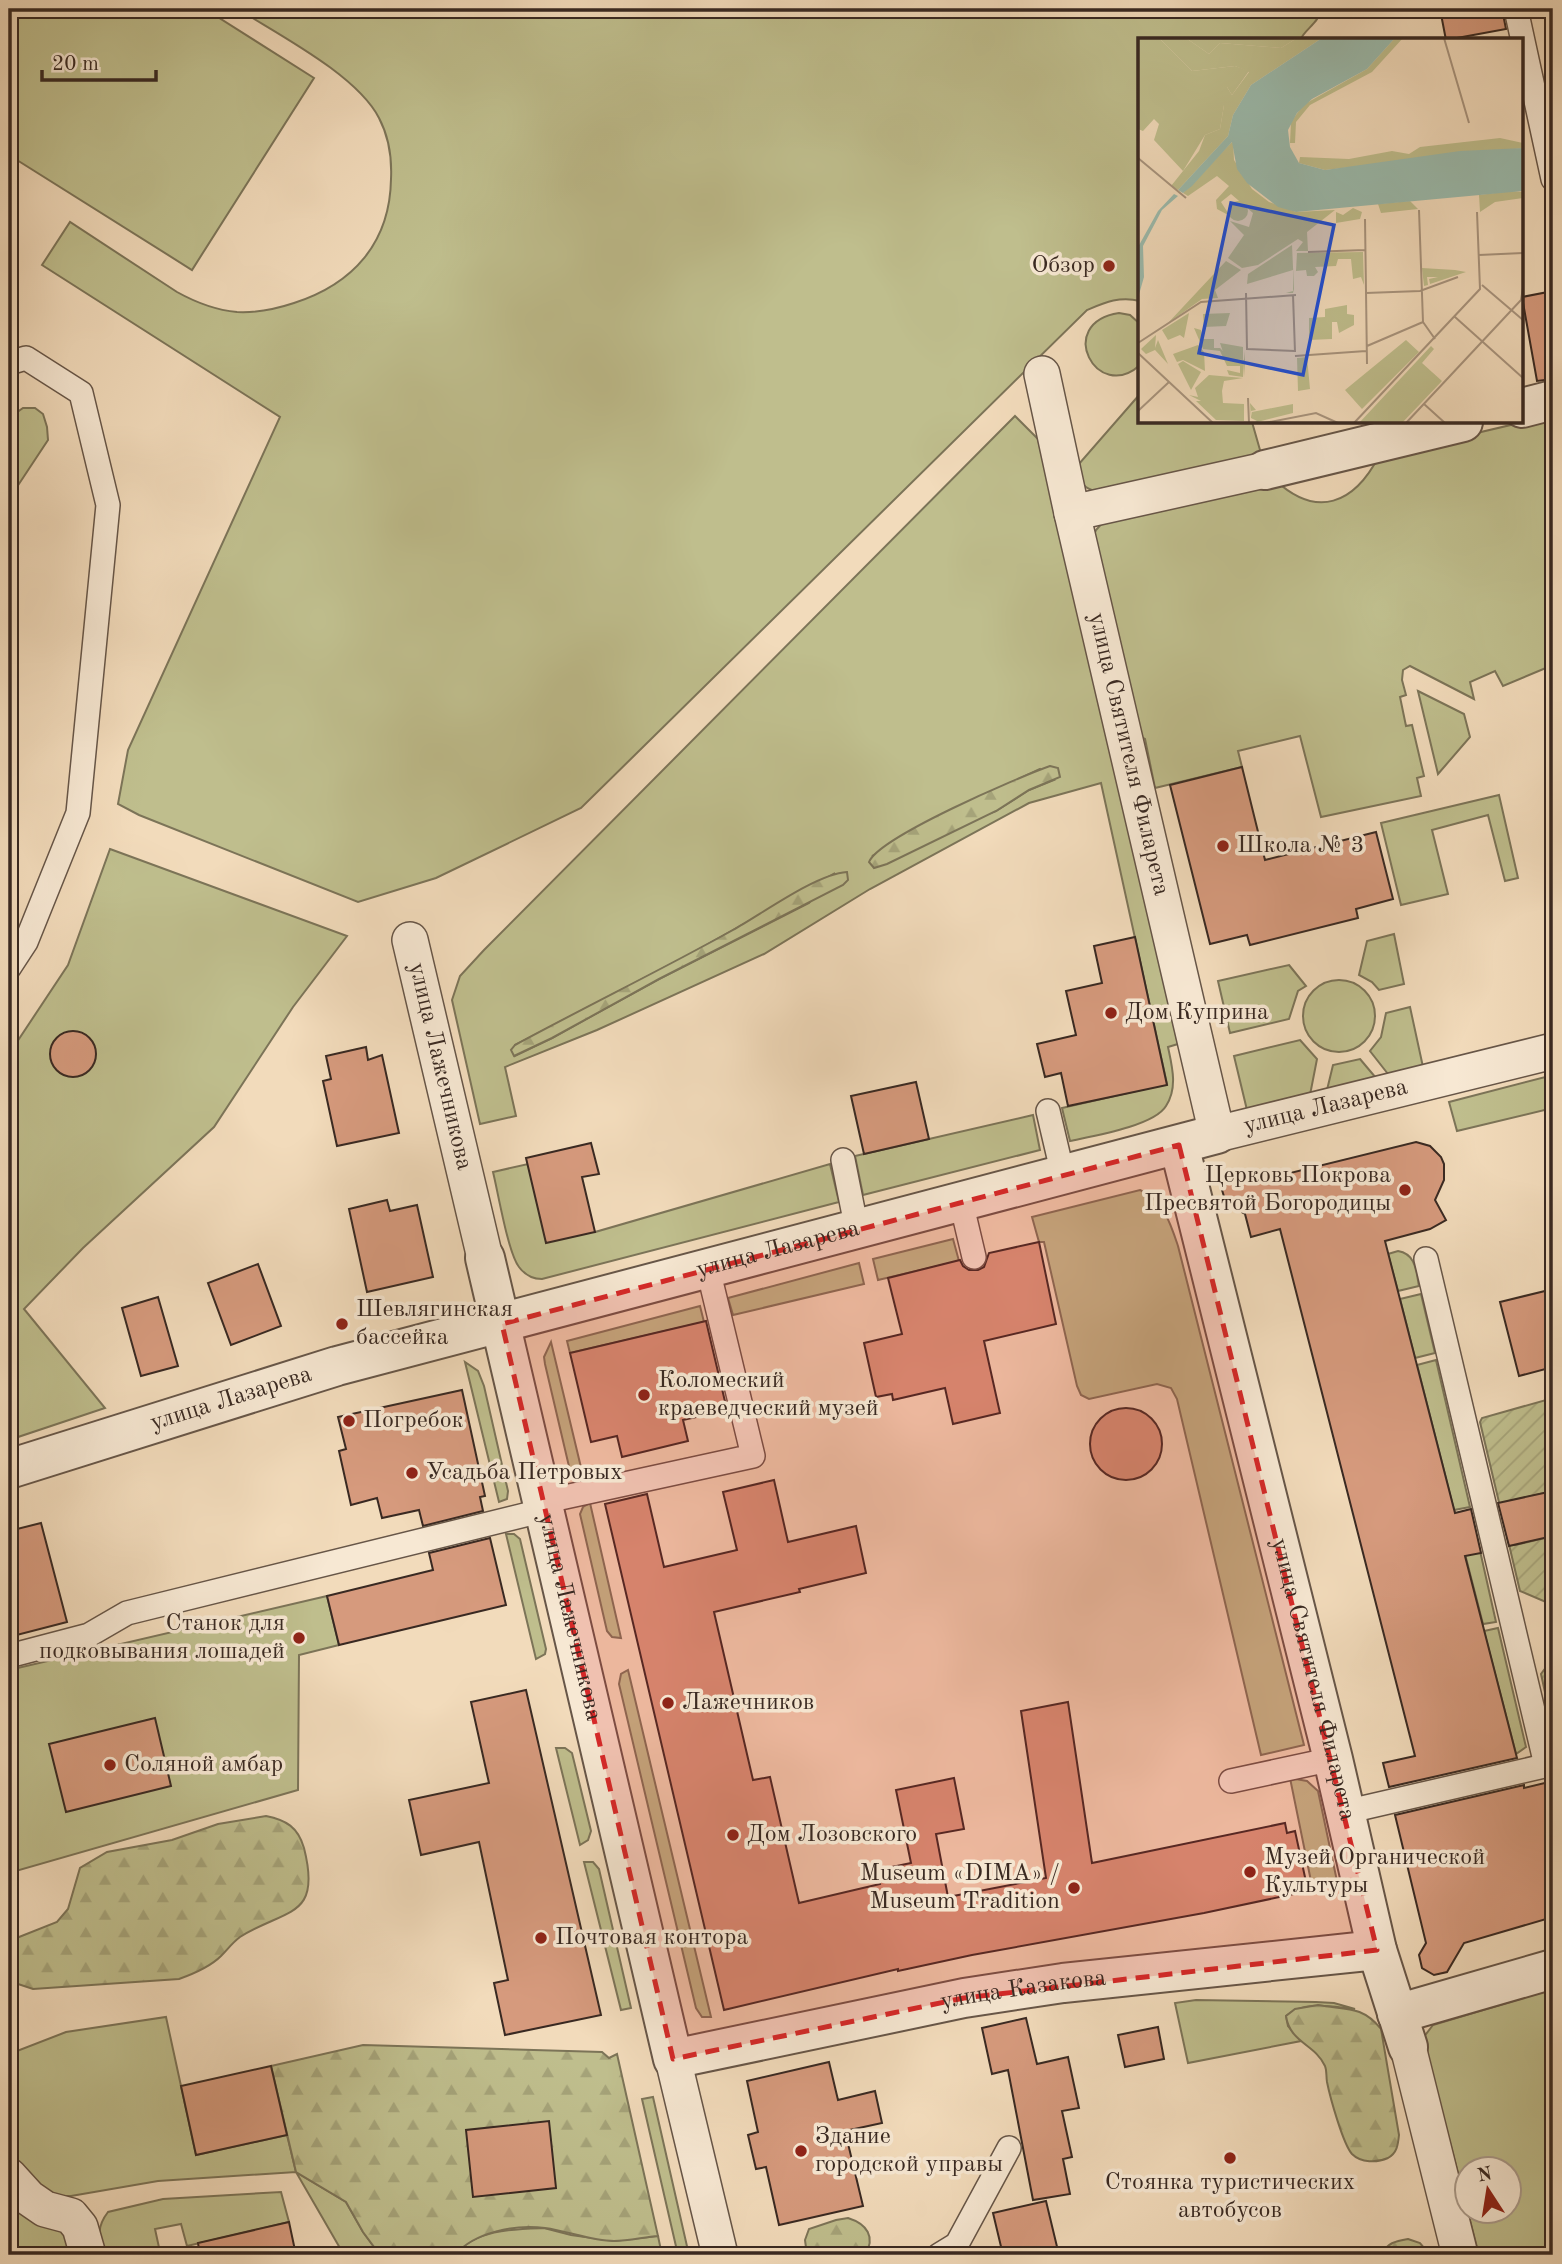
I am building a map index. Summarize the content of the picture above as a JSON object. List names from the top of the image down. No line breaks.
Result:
{"streets":{"street":["улица Святителя Филарета","улица Лажечникова","улица Лазарева","улица Казакова"]},"crossings":[["улица Святителя Филарета","улица Лазарева"],["улица Святителя Филарета","улица Казакова"],["улица Лажечникова","улица Лазарева"],["улица Лажечникова","улица Казакова"]],"places":["Обзор","Школа № 3","Дом Куприна","Церковь Покрова Пресвятой Богородицы","Шевлягинская бассейка","Коломеский краеведческий музей","Погребок","Усадьба Петровых","Станок для подковывания лошадей","Лажечников","Соляной амбар","Дом Лозовского","Музей Органической Культуры","Museum «DIMA» / Museum Tradition","Почтовая контора","Здание городской управы","Стоянка туристических автобусов"],"scale_bar":"20 m","north":"top"}
